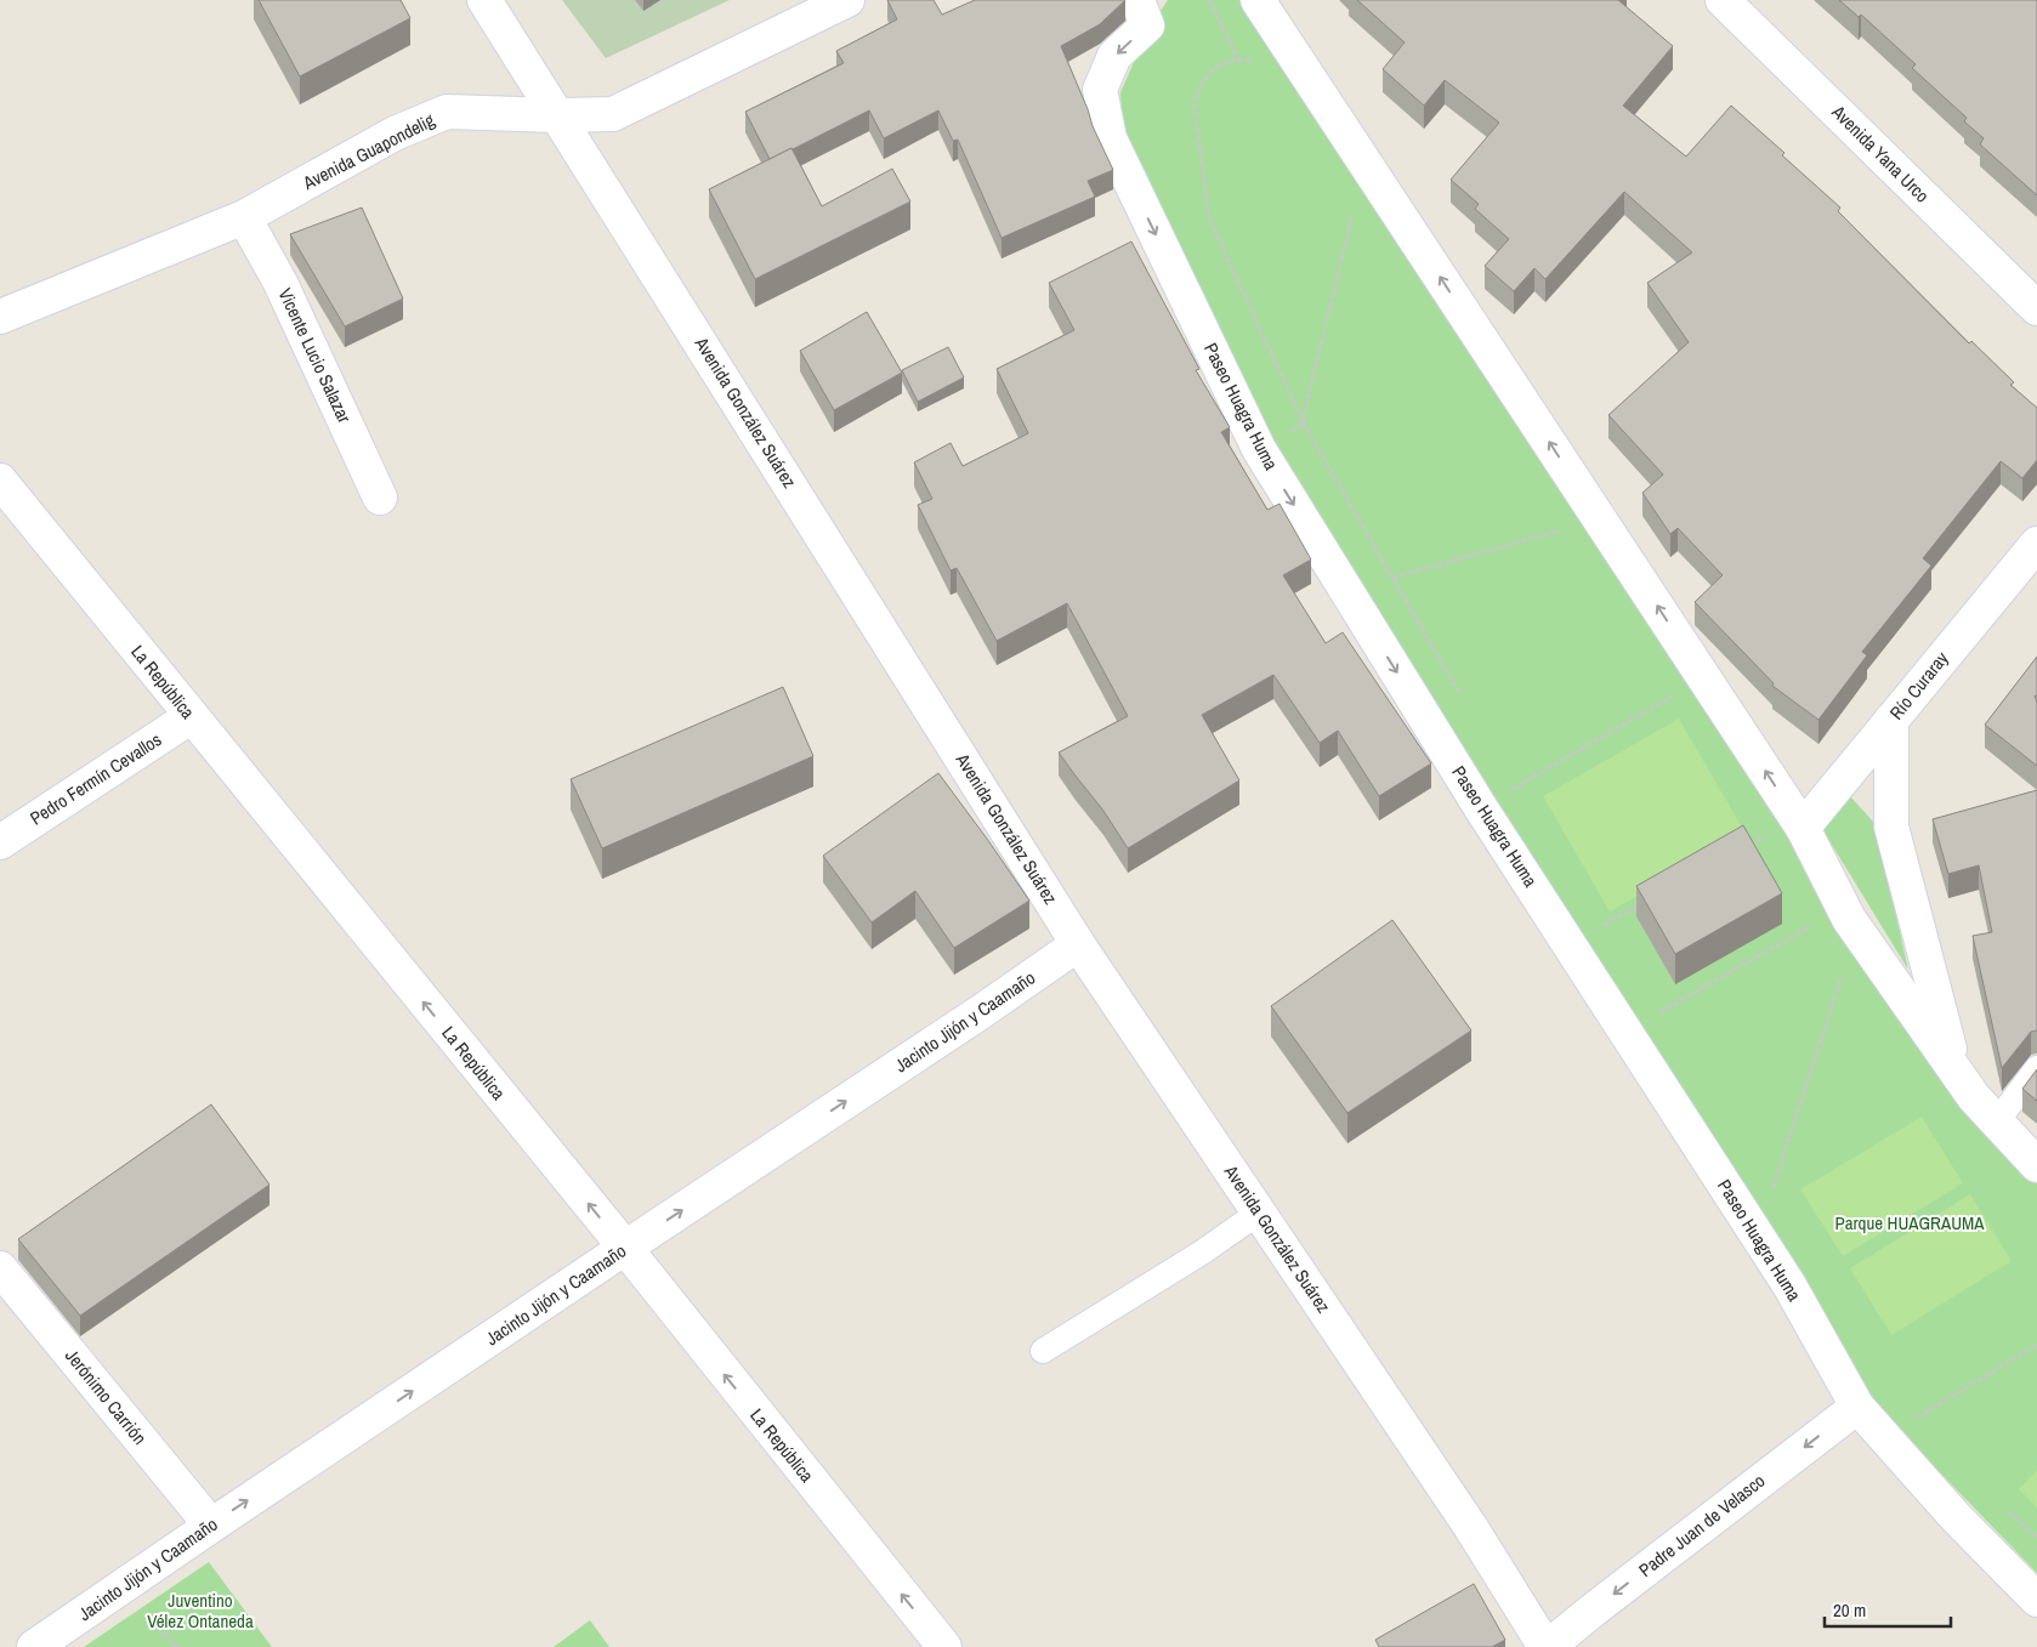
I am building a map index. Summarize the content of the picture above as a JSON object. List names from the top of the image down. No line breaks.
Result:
{"streets":{"street":["Avenida Guapondelig","Avenida Yana Urco","Vicente Lucio Salazar","Paseo Huagra Huma","Avenida González Suárez","La República","Río Curaray","Pedro Fermín Cevallos","Jacinto Jijón y Caamaño","Jerónimo Carrión","Padre Juan de Velasco"]},"crossings":[["Avenida Guapondelig","Vicente Lucio Salazar"],["Avenida Guapondelig","Avenida González Suárez"],["Paseo Huagra Huma","Padre Juan de Velasco"],["Avenida González Suárez","Jacinto Jijón y Caamaño"],["Avenida González Suárez","Padre Juan de Velasco"],["La República","Pedro Fermín Cevallos"],["La República","Jacinto Jijón y Caamaño"],["Jacinto Jijón y Caamaño","Jerónimo Carrión"]],"one_way":["La República","Jacinto Jijón y Caamaño","Padre Juan de Velasco"],"parks":["Parque HUAGRAUMA","Juventino Vélez Ontaneda"],"scale_bar":"20 m"}
